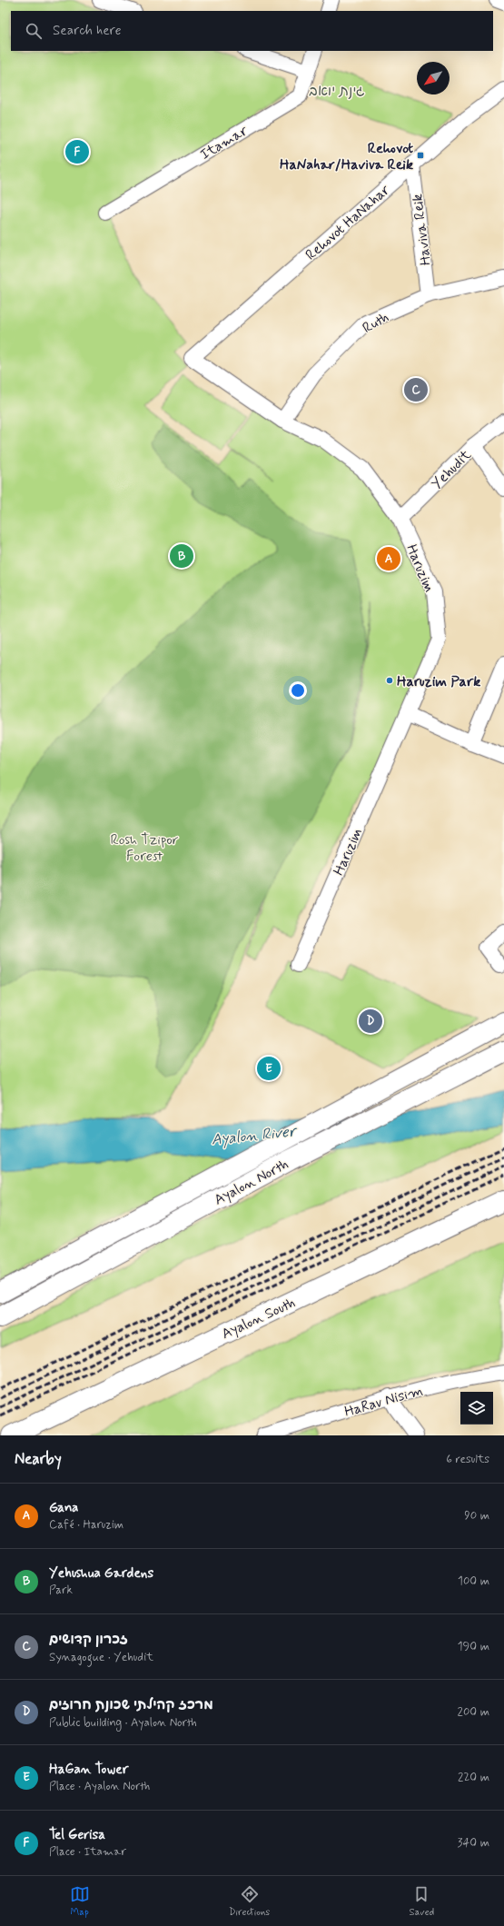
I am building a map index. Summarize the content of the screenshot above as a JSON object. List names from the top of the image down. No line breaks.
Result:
{"streets":{"highway":["Ayalon North","Ayalon South"],"street":["Itamar","Rehovot HaNahar","Haviva Reik","Ruth","Yehudit","Haruzim","HaRav Nisim"]},"crossings":[["Rehovot HaNahar","Haviva Reik"],["Rehovot HaNahar","Haruzim"],["Haviva Reik","Ruth"],["Ruth","Haruzim"],["Yehudit","Haruzim"]],"water":["Ayalon River"],"parks":["גינת יואב","Rosh Tzipor Forest"],"places":{"transit":["Rehovot HaNahar/Haviva Reik"],"other":["Haruzim Park"]},"north":"bottom left","page":{"search":"Search here","pins":["F","C","B","A","D","E"],"heading":["Nearby","6 results"],"list":[{"mark":"A","name":"Gana","note":"Café · Haruzim","value":"90 m"},{"mark":"B","name":"Yehushua Gardens","note":"Park","value":"100 m"},{"mark":"C","name":"זכרון קדושים","note":"Synagogue · Yehudit","value":"190 m"},{"mark":"D","name":"מרכז קהילתי שכונת חרוזים","note":"Public building · Ayalon North","value":"200 m"},{"mark":"E","name":"HaGan Tower","note":"Place · Ayalon North","value":"220 m"},{"mark":"F","name":"Tel Gerisa","note":"Place · Itamar","value":"340 m"}],"nav":["Map","Directions","Saved"]}}
